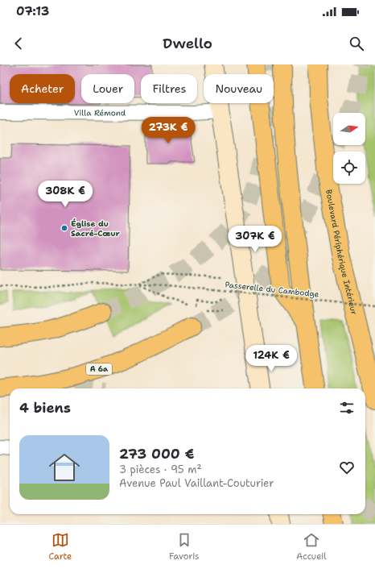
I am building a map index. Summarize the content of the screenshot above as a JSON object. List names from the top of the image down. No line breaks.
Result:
{"streets":{"highway":["Boulevard Périphérique Intérieur","A 6a"],"lane":["Villa Rémond"],"path":["Passerelle du Cambodge"]},"places":["Église du Sacré-Cœur"],"north":"right","page":{"status":"07:13","header":"Dwello","chip":["Acheter","Louer","Filtres","Nouveau"],"price":["273K €","308K €","307K €","124K €"],"heading":"4 biens","list":[{"name":"273 000 €","note":"3 pièces · 95 m² · Avenue Paul Vaillant-Couturier"}],"tabs":["Carte","Favoris","Accueil"]}}
